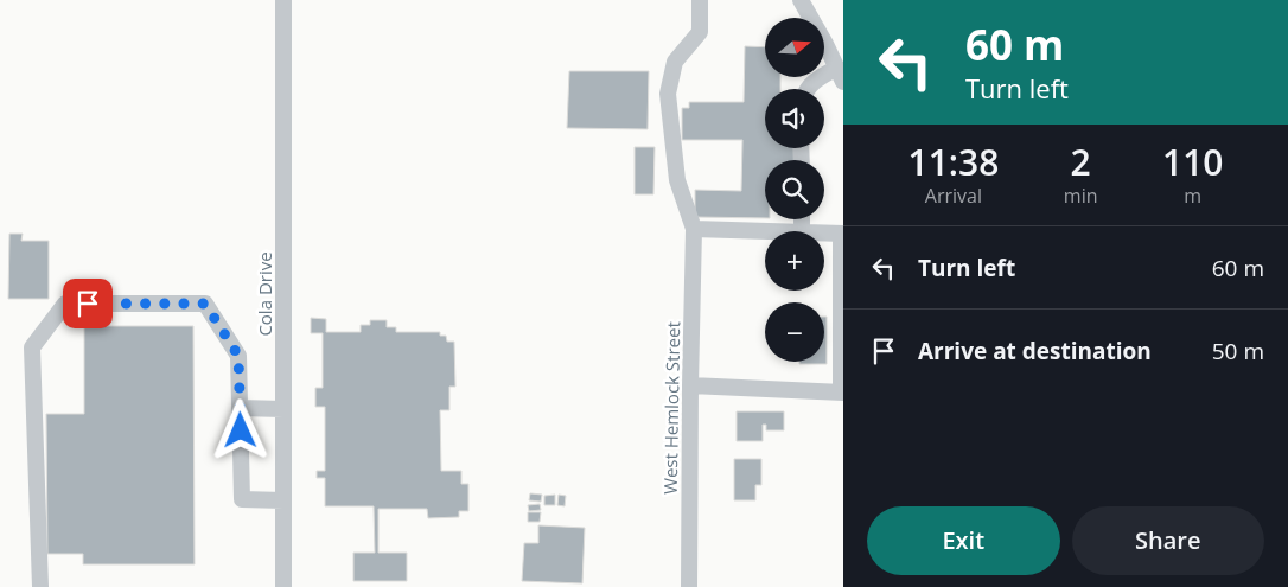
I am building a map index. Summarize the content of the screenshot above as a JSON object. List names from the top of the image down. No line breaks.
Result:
{"streets":{"street":["Cola Drive","West Hemlock Street"]},"north":"right","page":{"turn":["60 m","Turn left"],"map_buttons":["+","−"],"eta":["11:38","Arrival","2","min","110","m"],"list":[{"name":"Turn left","value":"60 m"},{"name":"Arrive at destination","value":"50 m"}],"buttons":["Exit","Share"]}}
